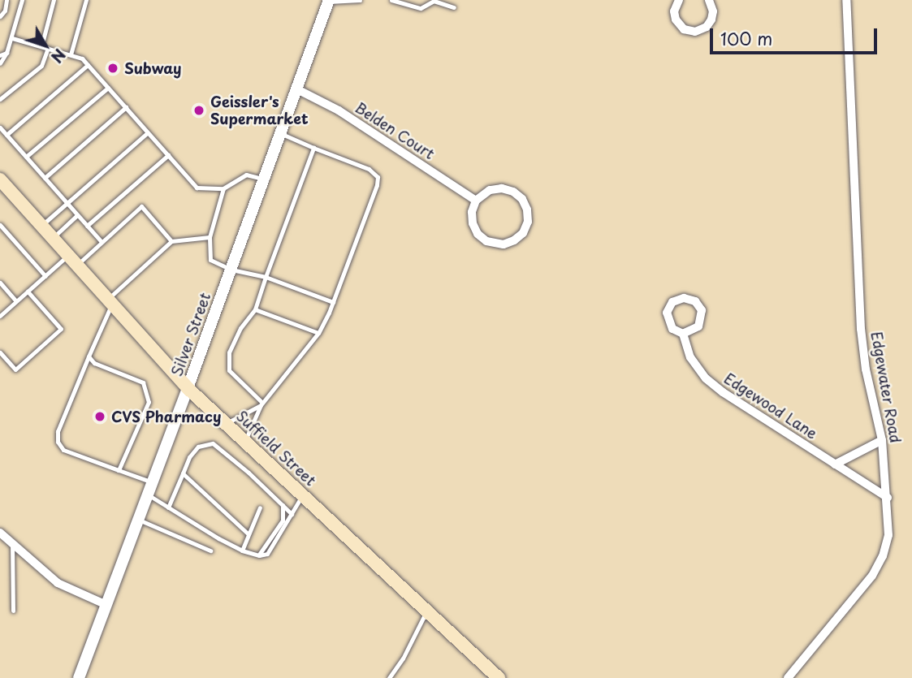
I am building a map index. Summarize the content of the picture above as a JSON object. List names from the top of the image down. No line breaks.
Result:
{"streets":{"main road":["Suffield Street"],"street":["Belden Court","Silver Street","Edgewater Road","Edgewood Lane"]},"crossings":[["Belden Court","Silver Street"],["Silver Street","Suffield Street"],["Edgewater Road","Edgewood Lane"]],"places":["Subway","Geissler's Supermarket","CVS Pharmacy"],"scale_bar":"100 m","north":"bottom right"}
